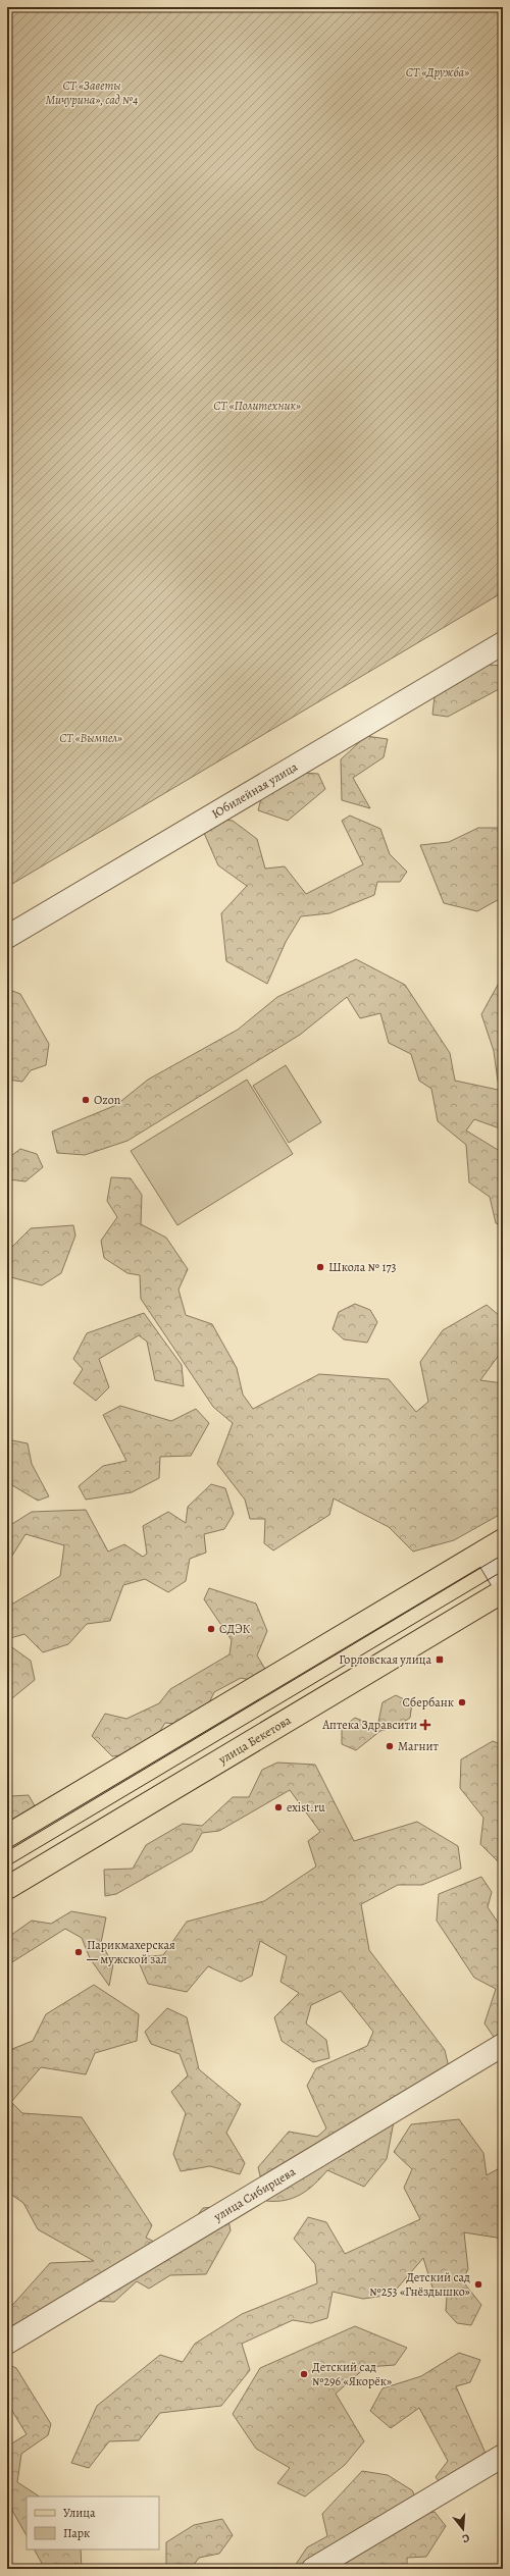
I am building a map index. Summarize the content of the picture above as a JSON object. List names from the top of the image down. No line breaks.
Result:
{"streets":{"main road":["улица Бекетова"],"street":["Юбилейная улица","улица Сибирцева"]},"parks":["СТ «Дружба»","СТ «Заветы Мичурина», сад №4","СТ «Политехник»","СТ «Вымпел»"],"places":{"other":["Ozon","Школа № 173","СДЭК","Сбербанк","Магнит","exist.ru","Парикмахерская — мужской зал","Детский сад №253 «Гнёздышко»","Детский сад №296 «Якорёк»"],"transit":["Горловская улица"],"health":["Аптека Здравсити"]},"legend":["Улица","Парк"],"north":"bottom"}
